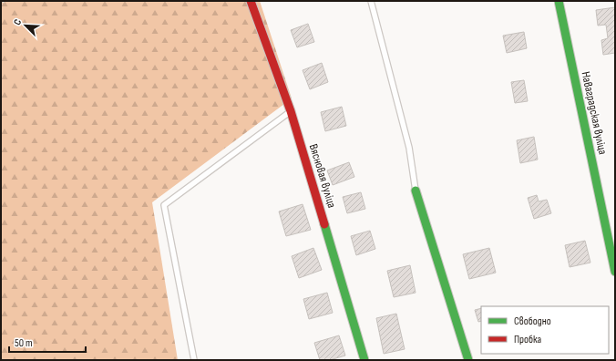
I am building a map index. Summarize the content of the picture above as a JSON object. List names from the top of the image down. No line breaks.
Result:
{"streets":{"street":["Наваградская вуліца","Вясновая вуліца"]},"legend":["Свободно","Пробка"],"scale_bar":"50 m","north":"top left"}
